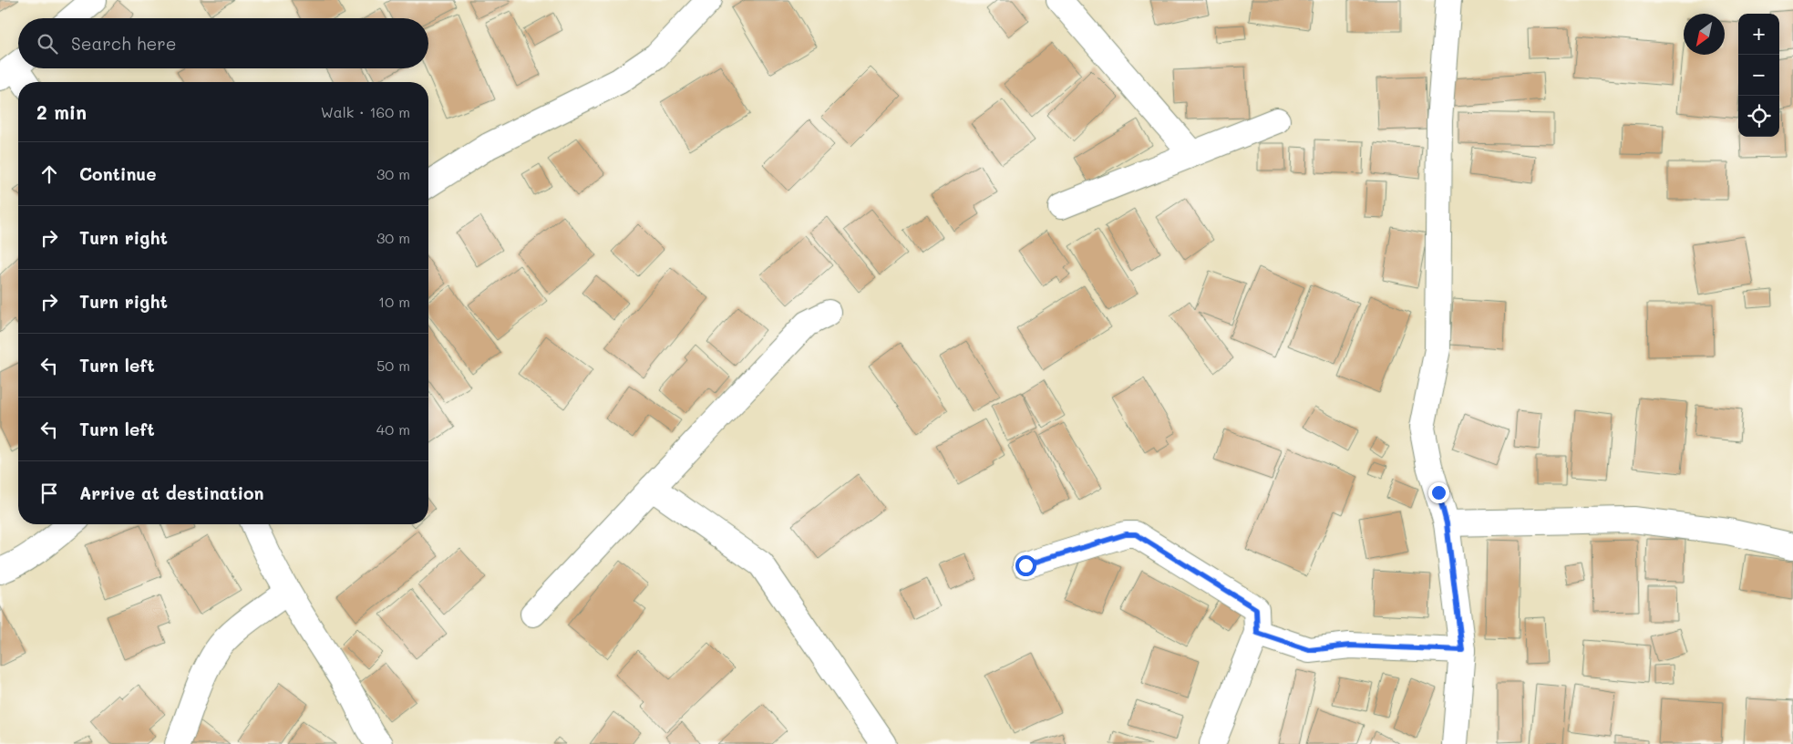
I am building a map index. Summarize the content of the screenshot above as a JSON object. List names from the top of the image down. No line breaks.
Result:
{"north":"bottom left","page":{"map_buttons":["+","−"],"search":"Search here","heading":["2 min","Walk · 160 m"],"list":[["Continue","30 m"],["Turn right","30 m"],["Turn right","10 m"],["Turn left","50 m"],["Turn left","40 m"],"Arrive at destination"]}}
